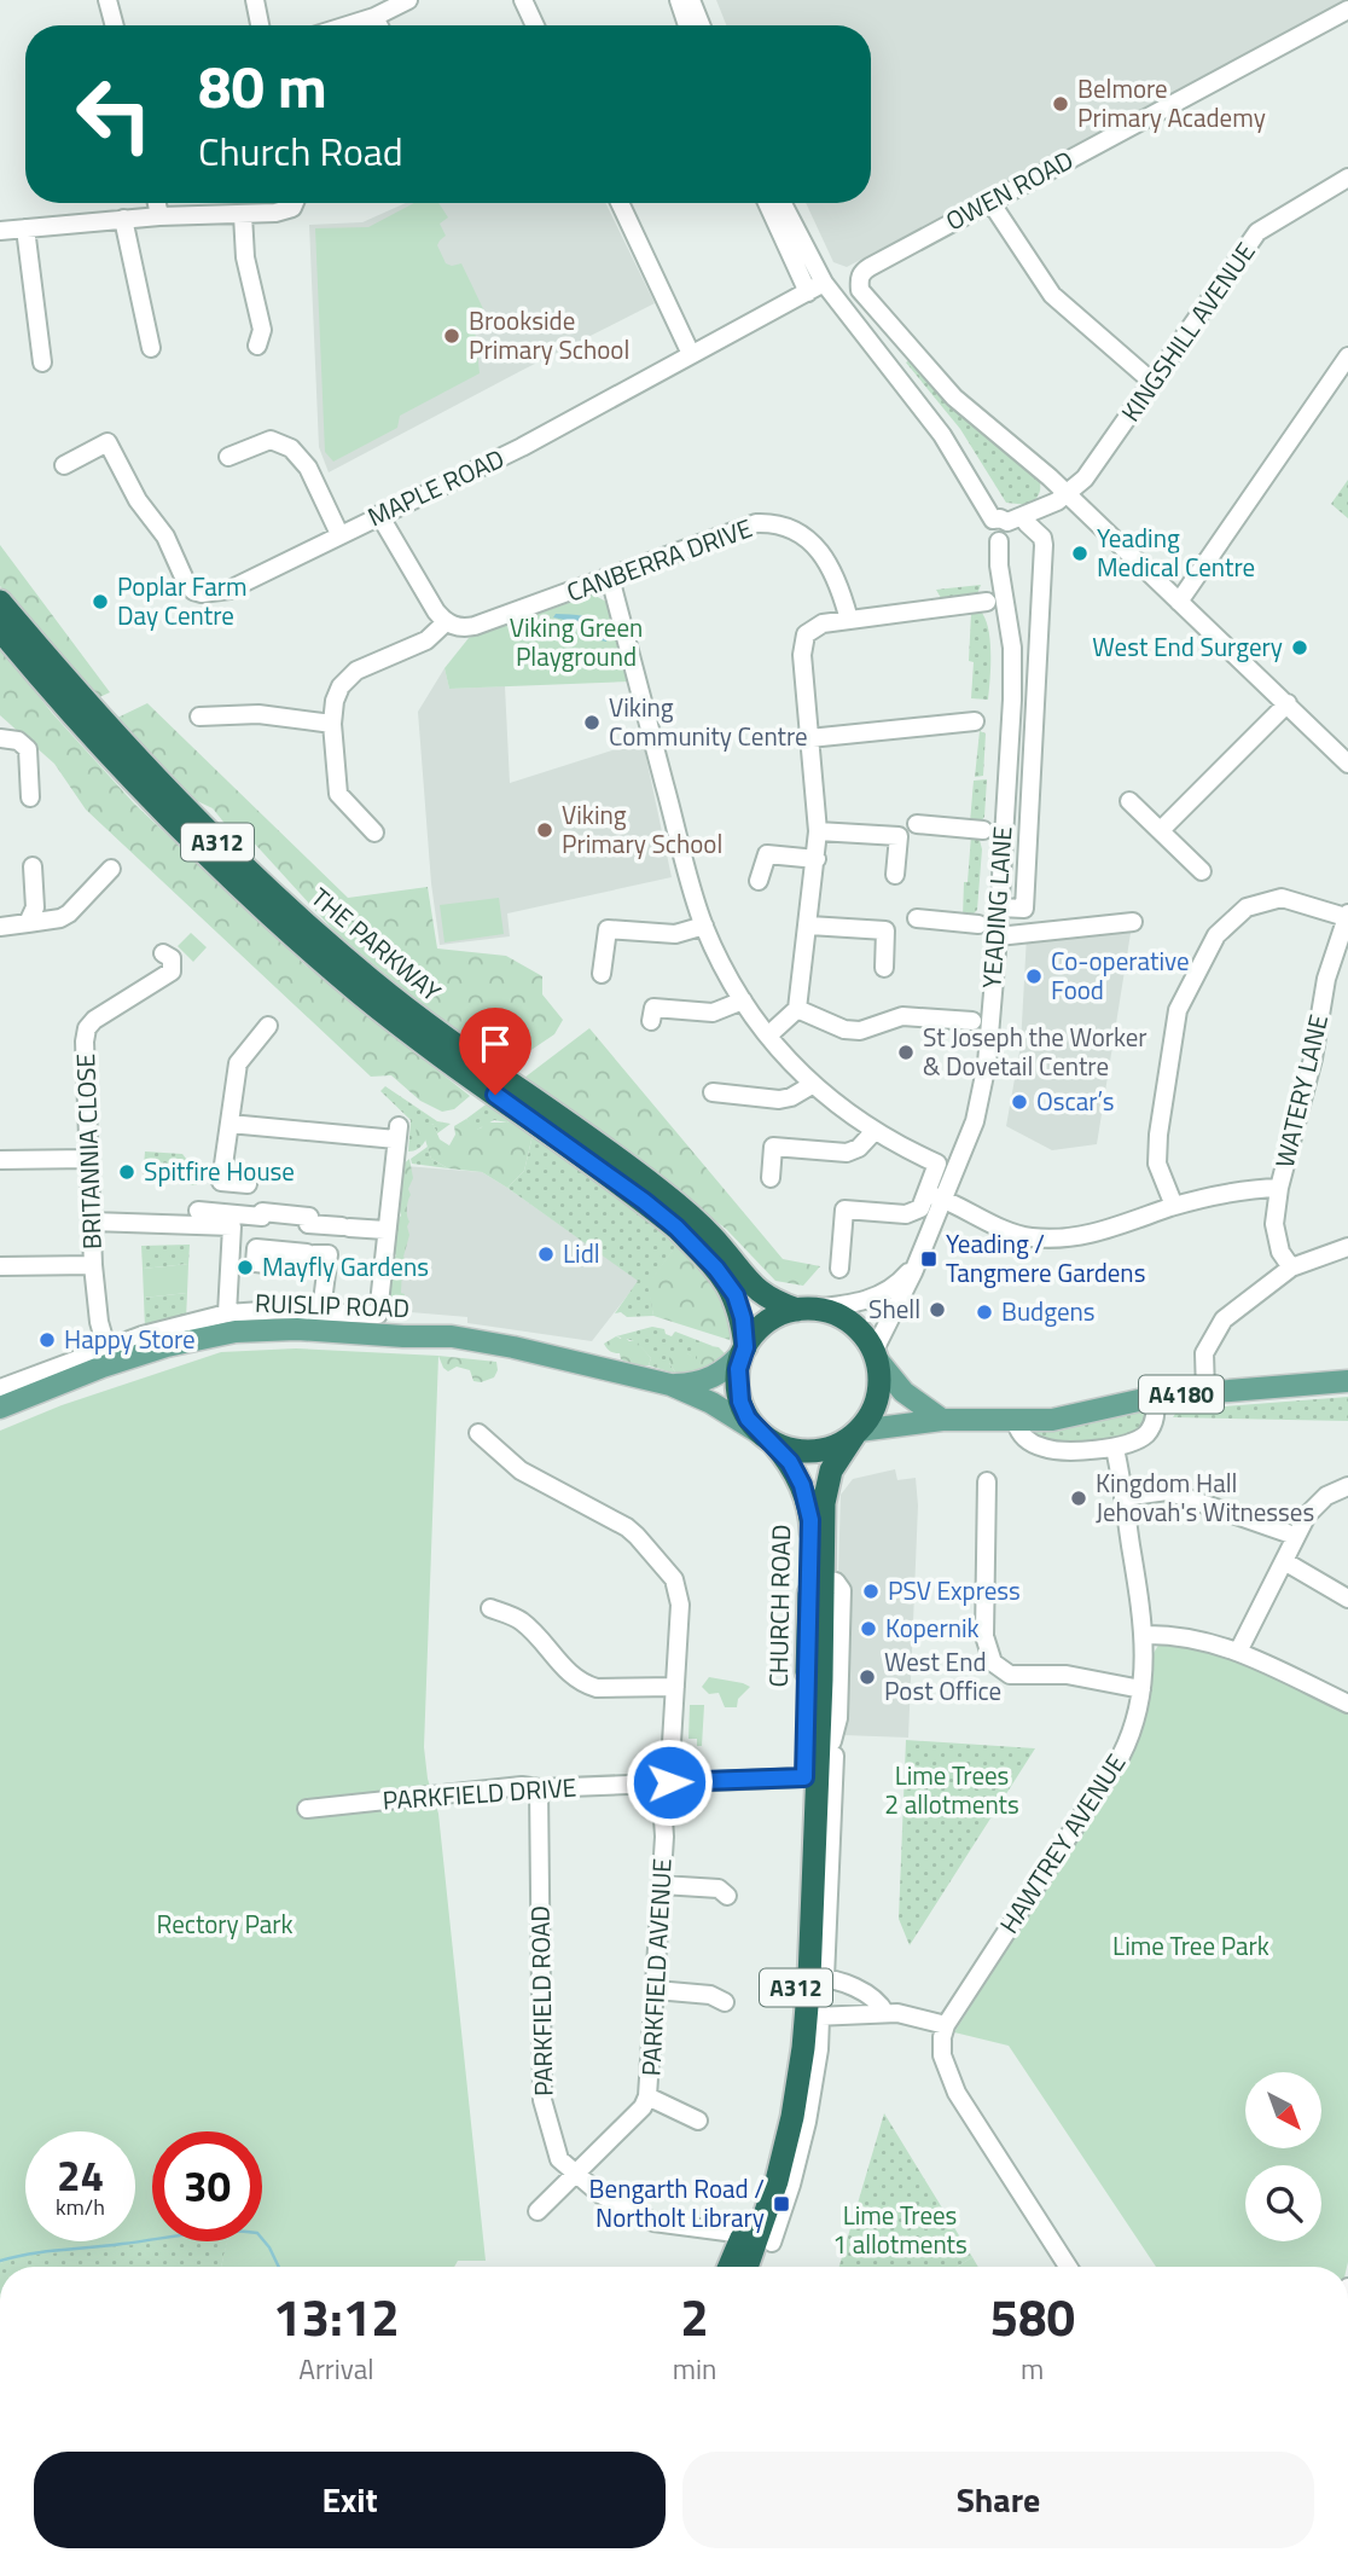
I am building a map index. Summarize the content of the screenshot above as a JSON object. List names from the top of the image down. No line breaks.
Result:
{"streets":{"highway":["A312","THE PARKWAY","CHURCH ROAD"],"main road":["RUISLIP ROAD","A4180"],"street":["OWEN ROAD","KINGSHILL AVENUE","MAPLE ROAD","CANBERRA DRIVE","YEADING LANE","WATERY LANE","BRITANNIA CLOSE","PARKFIELD DRIVE","HAWTREY AVENUE","PARKFIELD AVENUE","PARKFIELD ROAD"]},"crossings":[["OWEN ROAD","KINGSHILL AVENUE"],["KINGSHILL AVENUE","YEADING LANE"],["MAPLE ROAD","YEADING LANE"],["A312","YEADING LANE"],["A312","THE PARKWAY"],["A312","RUISLIP ROAD"],["A312","A4180"],["A312","CHURCH ROAD"],["YEADING LANE","THE PARKWAY"],["YEADING LANE","RUISLIP ROAD"],["YEADING LANE","A4180"],["YEADING LANE","CHURCH ROAD"],["THE PARKWAY","RUISLIP ROAD"],["THE PARKWAY","A4180"],["THE PARKWAY","CHURCH ROAD"],["RUISLIP ROAD","A4180"],["RUISLIP ROAD","CHURCH ROAD"],["A4180","CHURCH ROAD"],["CHURCH ROAD","PARKFIELD DRIVE"],["CHURCH ROAD","PARKFIELD ROAD"],["PARKFIELD DRIVE","PARKFIELD AVENUE"],["PARKFIELD DRIVE","PARKFIELD ROAD"],["PARKFIELD AVENUE","PARKFIELD ROAD"]],"parks":["Viking Green Playground","Lime Trees 2 allotments","Rectory Park","Lime Tree Park","Lime Trees 1 allotments"],"places":{"other":["Belmore Primary Academy","Brookside Primary School","Yeading Medical Centre","Poplar Farm Day Centre","West End Surgery","Viking Community Centre","Viking Primary School","Co-operative Food","St Joseph the Worker & Dovetail Centre","Oscar’s","Spitfire House","Lidl","Mayfly Gardens","Shell","Budgens","Happy Store","Kingdom Hall Jehovah's Witnesses","PSV Express","Kopernik","West End Post Office"],"transit":["Yeading / Tangmere Gardens","Bengarth Road / Northolt Library"]},"north":"bottom right","page":{"turn":["80 m","Church Road"],"speed":"24 km/h","limit":"30","eta":["13:12","Arrival","2","min","580","m"],"buttons":["Exit","Share"]}}
